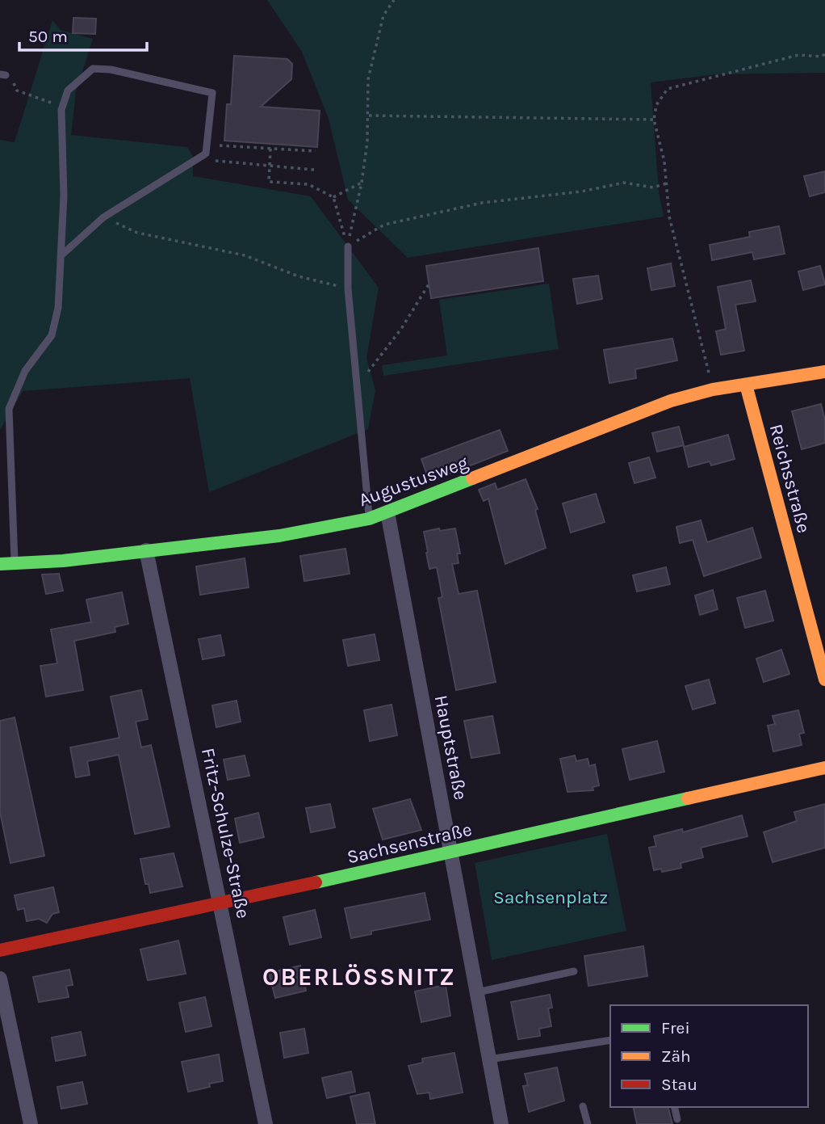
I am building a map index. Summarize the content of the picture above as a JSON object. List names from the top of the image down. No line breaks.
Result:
{"streets":{"street":["Reichsstraße","Augustusweg","Hauptstraße","Fritz-Schulze-Straße","Sachsenstraße"]},"crossings":[["Reichsstraße","Augustusweg"],["Augustusweg","Hauptstraße"],["Augustusweg","Fritz-Schulze-Straße"],["Hauptstraße","Sachsenstraße"],["Fritz-Schulze-Straße","Sachsenstraße"]],"districts":["OBERLÖSSNITZ"],"parks":["Sachsenplatz"],"legend":["Frei","Zäh","Stau"],"scale_bar":"50 m"}
